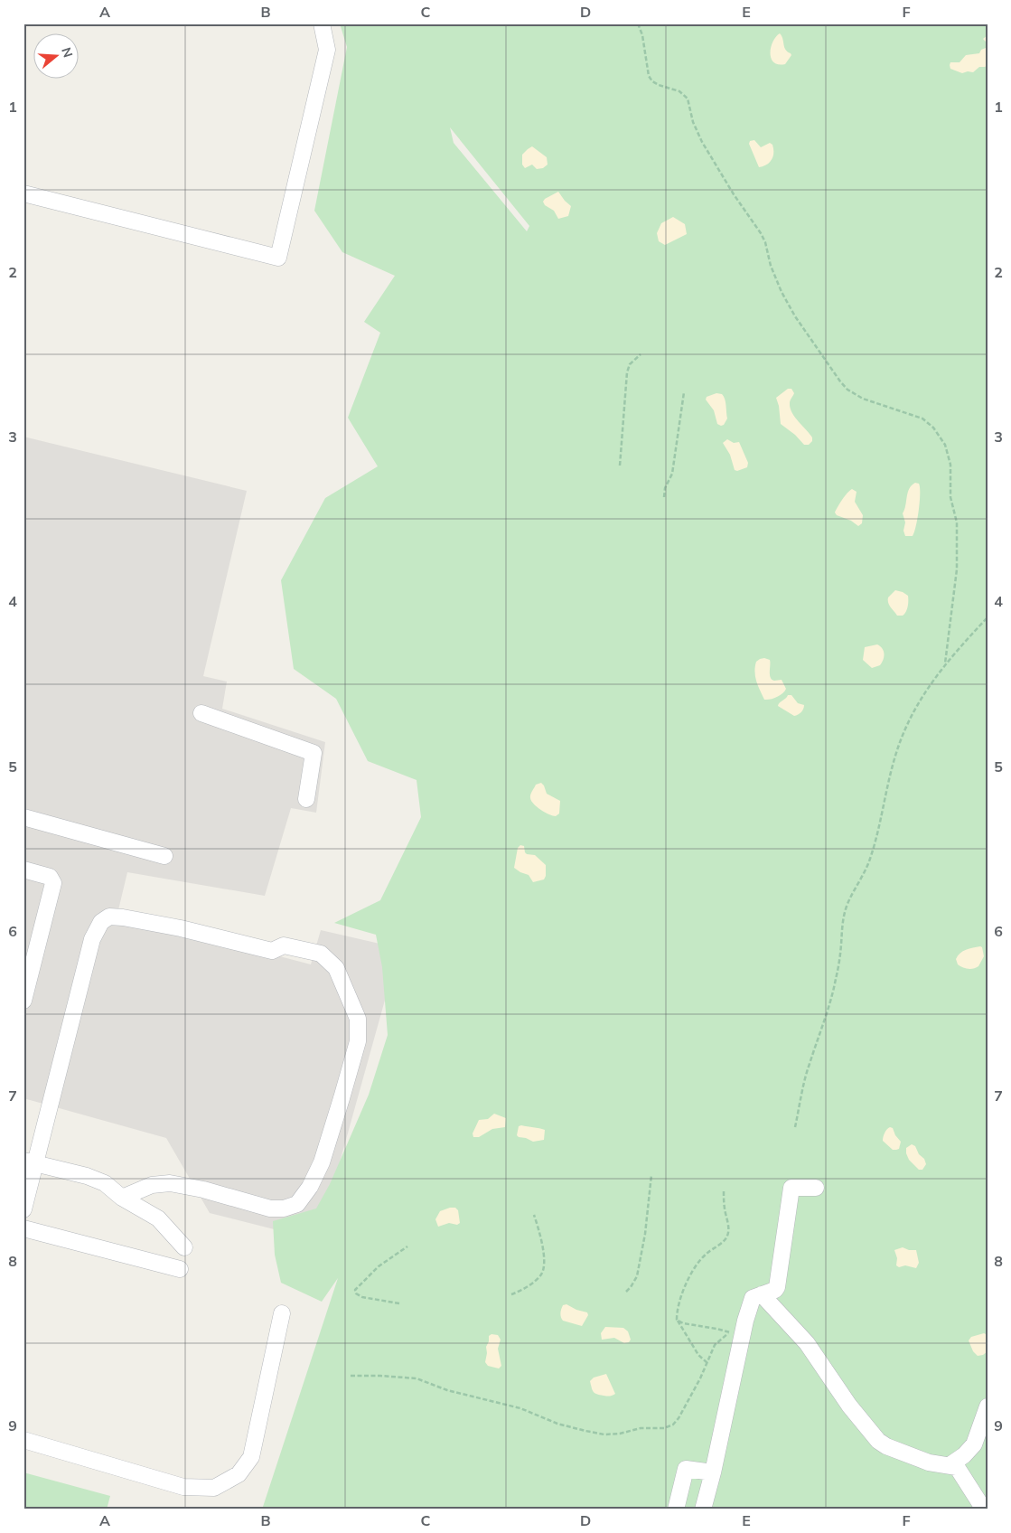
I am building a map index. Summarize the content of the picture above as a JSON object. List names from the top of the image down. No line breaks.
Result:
{"north":"right","grid":{"columns":["A","B","C","D","E","F"],"rows":["1","2","3","4","5","6","7","8","9"]}}
